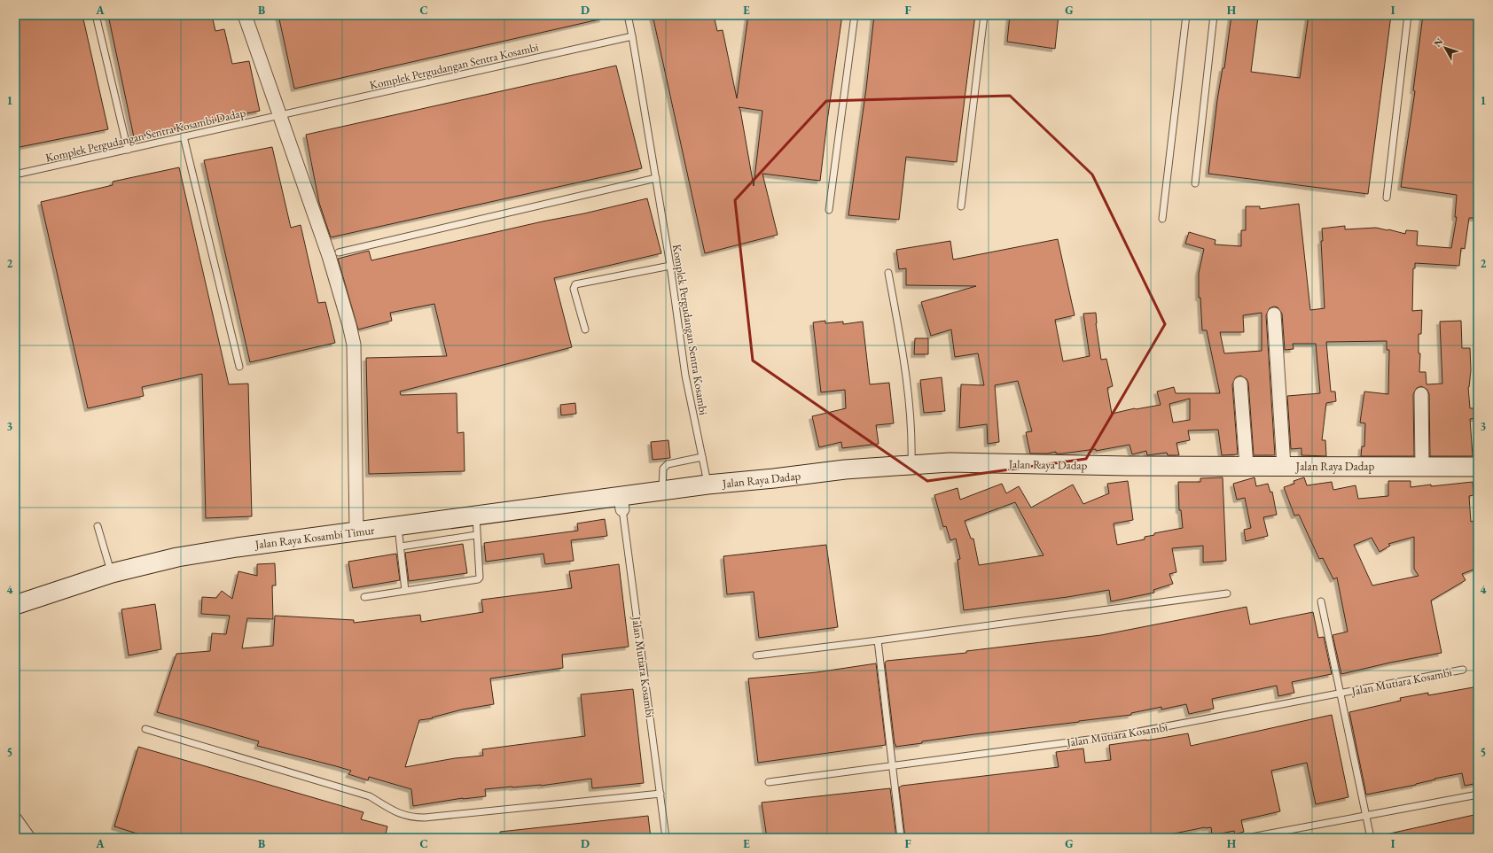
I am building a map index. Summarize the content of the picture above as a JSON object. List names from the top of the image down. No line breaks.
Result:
{"streets":{"main road":["Jalan Raya Dadap","Jalan Raya Kosambi Timur"],"lane":["Komplek Pergudangan Sentra Kosambi","Komplek Pergudangan Sentra Kosambi Dadap","Jalan Mutiara Kosambi"]},"crossings":[["Komplek Pergudangan Sentra Kosambi","Komplek Pergudangan Sentra Kosambi Dadap"],["Komplek Pergudangan Sentra Kosambi","Jalan Raya Dadap"],["Jalan Raya Dadap","Jalan Raya Kosambi Timur"],["Jalan Raya Dadap","Jalan Mutiara Kosambi"],["Jalan Raya Kosambi Timur","Jalan Mutiara Kosambi"]],"north":"top left","grid":{"columns":["A","B","C","D","E","F","G","H","I"],"rows":["1","2","3","4","5"]}}
